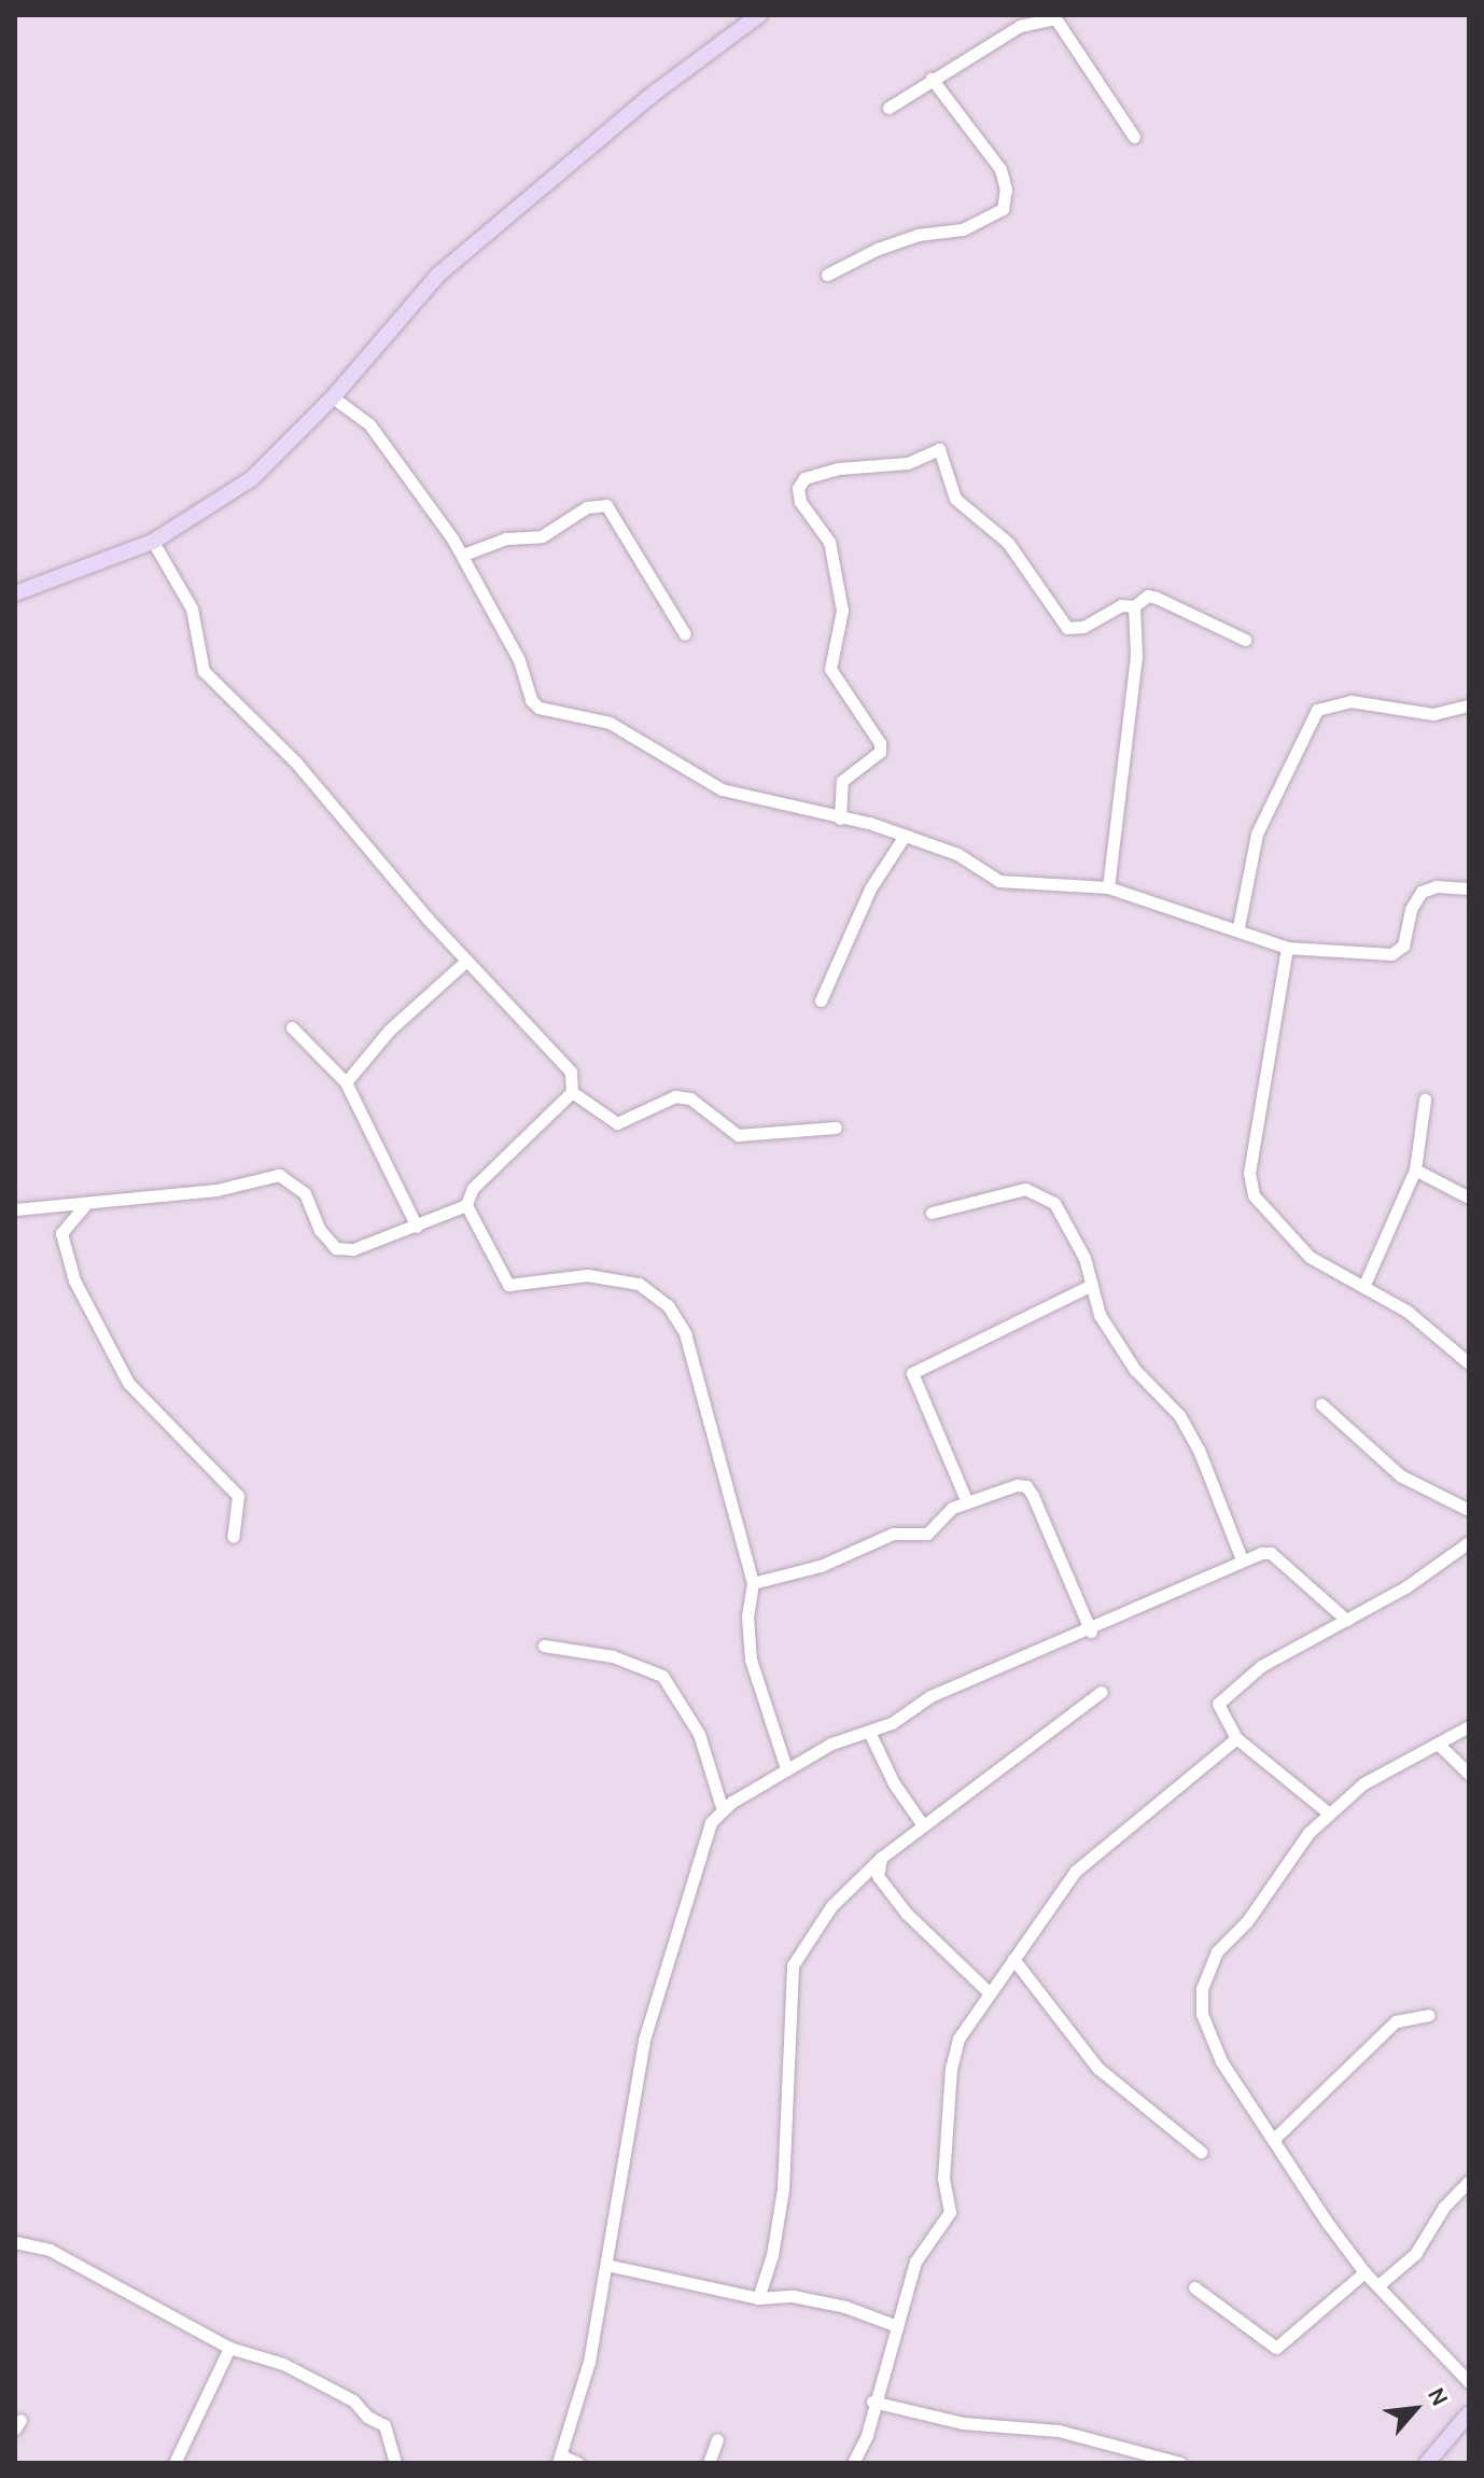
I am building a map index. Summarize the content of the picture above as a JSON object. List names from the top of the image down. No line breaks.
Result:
{"north":"top right"}
